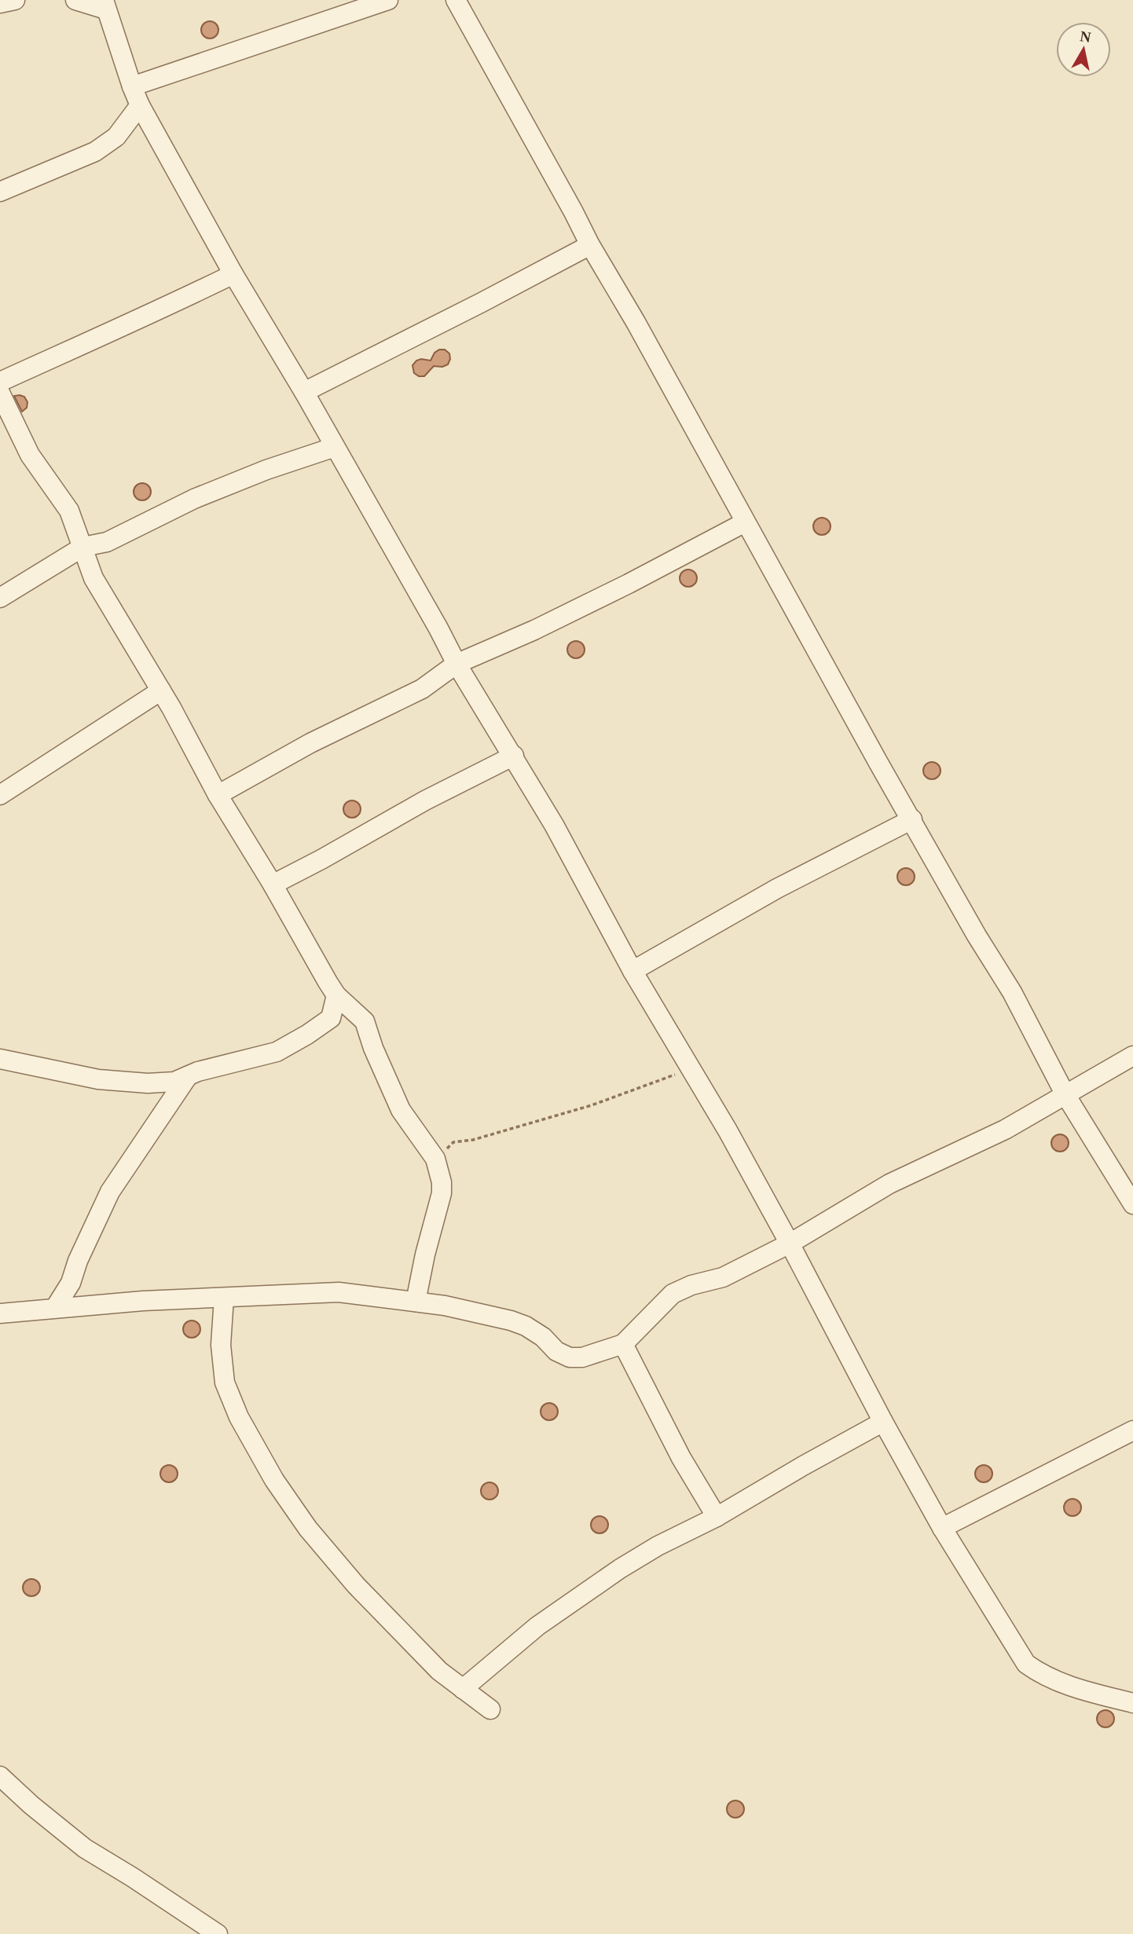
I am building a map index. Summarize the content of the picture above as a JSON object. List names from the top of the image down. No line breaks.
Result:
{"north":"top"}
